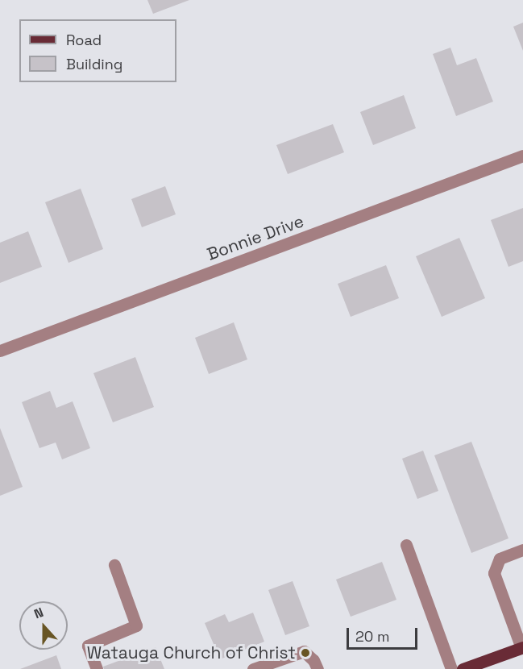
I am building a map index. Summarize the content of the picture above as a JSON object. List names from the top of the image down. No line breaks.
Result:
{"streets":{"street":["Bonnie Drive"]},"places":["Watauga Church of Christ"],"legend":["Road","Building"],"scale_bar":"20 m","north":"top"}
